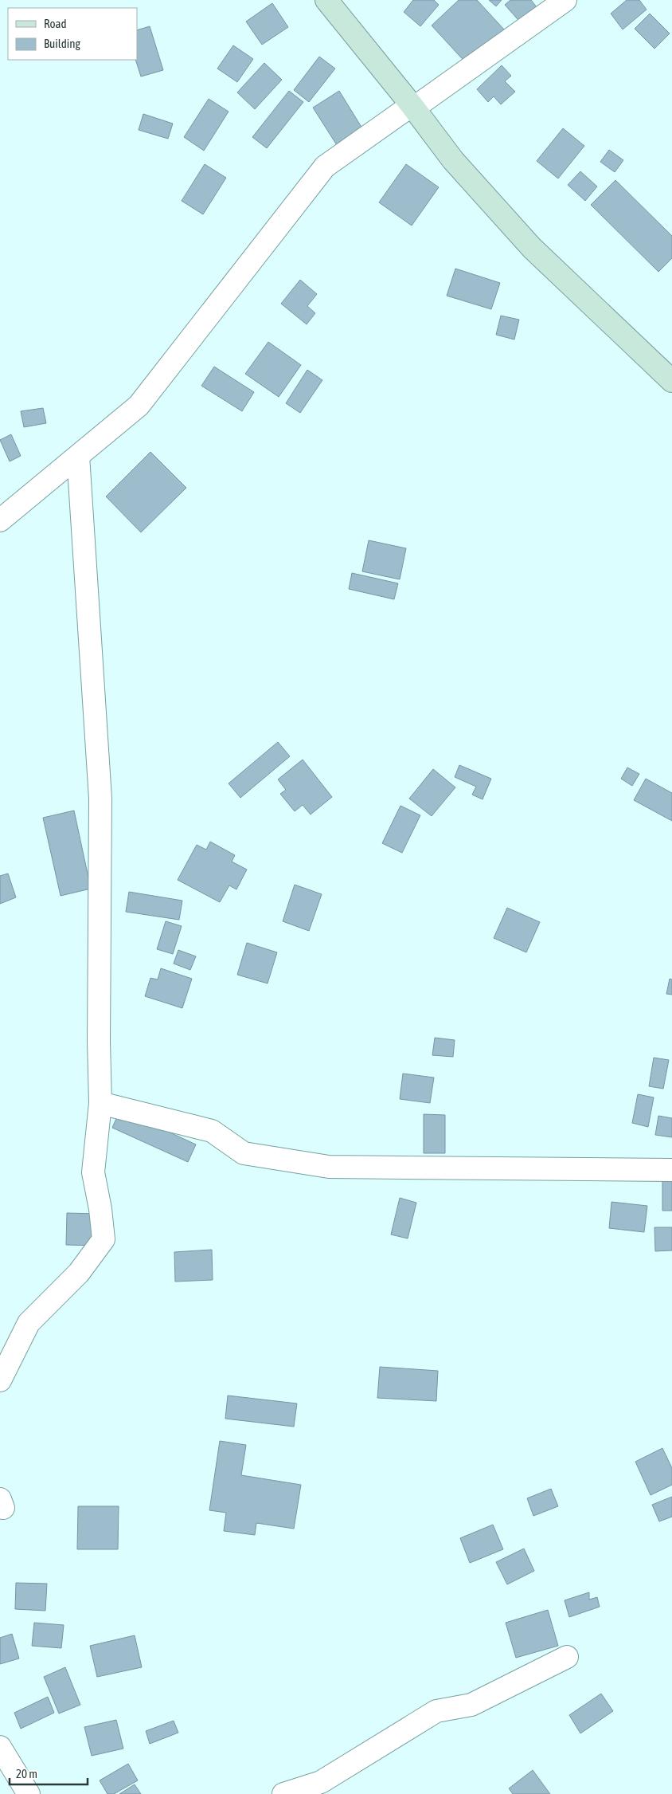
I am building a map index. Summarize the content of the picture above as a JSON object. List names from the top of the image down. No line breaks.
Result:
{"legend":["Road","Building"],"scale_bar":"20 m"}
